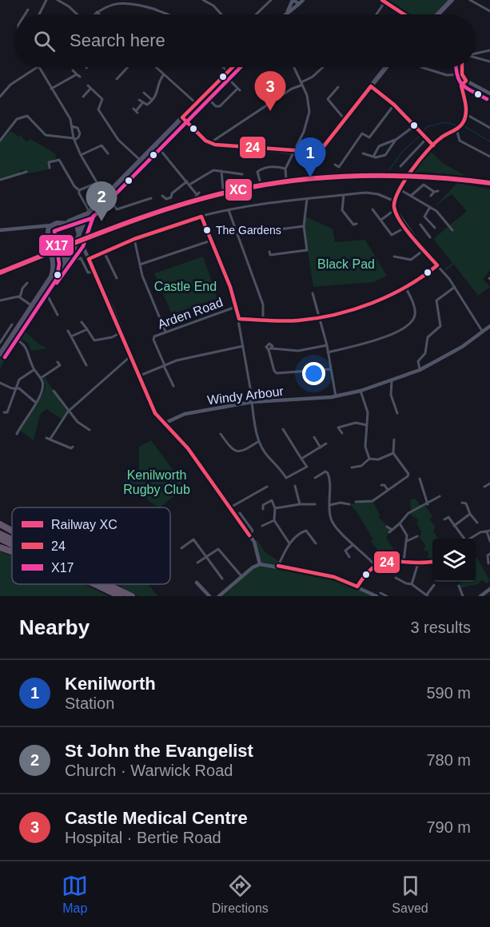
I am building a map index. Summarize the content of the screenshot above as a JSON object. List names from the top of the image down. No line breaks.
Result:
{"streets":{"street":["Arden Road","Windy Arbour"]},"parks":["Black Pad","Castle End","Kenilworth Rugby Club"],"places":["The Gardens"],"lines":["transit line 24","transit line X17","rail line XC"],"legend":["Railway XC","24","X17"],"page":{"search":"Search here","pins":["3","1","2"],"heading":["Nearby","3 results"],"list":[{"mark":"1","name":"Kenilworth","note":"Station","value":"590 m"},{"mark":"2","name":"St John the Evangelist","note":"Church · Warwick Road","value":"780 m"},{"mark":"3","name":"Castle Medical Centre","note":"Hospital · Bertie Road","value":"790 m"}],"nav":["Map","Directions","Saved"]}}
